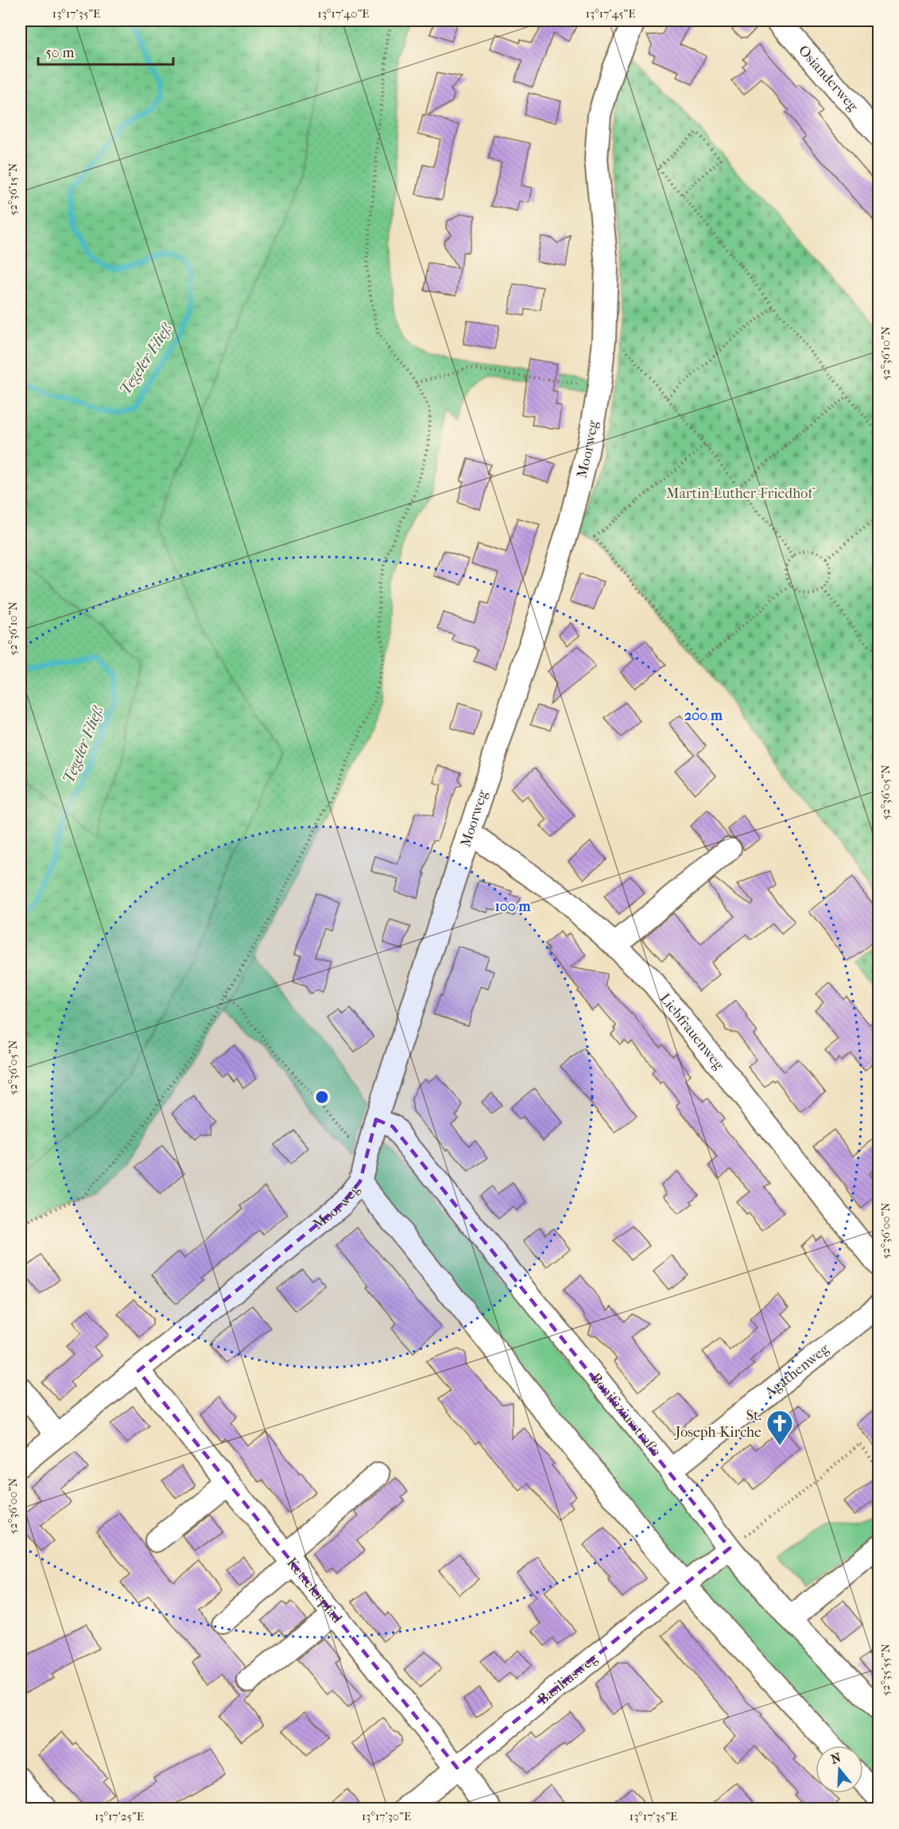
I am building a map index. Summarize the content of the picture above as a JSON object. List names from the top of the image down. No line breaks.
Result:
{"streets":{"street":["Osianderweg","Moorweg","Liebfrauenweg","Agathenweg","Bonifaziusstraße","Kettelerpfad","Basiliusweg"]},"crossings":[["Moorweg","Liebfrauenweg"],["Moorweg","Bonifaziusstraße"],["Moorweg","Kettelerpfad"],["Agathenweg","Bonifaziusstraße"],["Bonifaziusstraße","Basiliusweg"],["Kettelerpfad","Basiliusweg"]],"water":["Tegeler Fließ"],"parks":["Martin-Luther-Friedhof"],"places":{"church":["St. Joseph-Kirche"]},"scale_bar":"50 m","north":"top","coordinates":["13°17'35\"E","13°17'40\"E","13°17'45\"E","52°36'15\"N","52°36'10\"N","52°36'05\"N","52°36'00\"N","52°35'55\"N","13°17'25\"E","13°17'30\"E"],"rings":["200 m","100 m"]}
